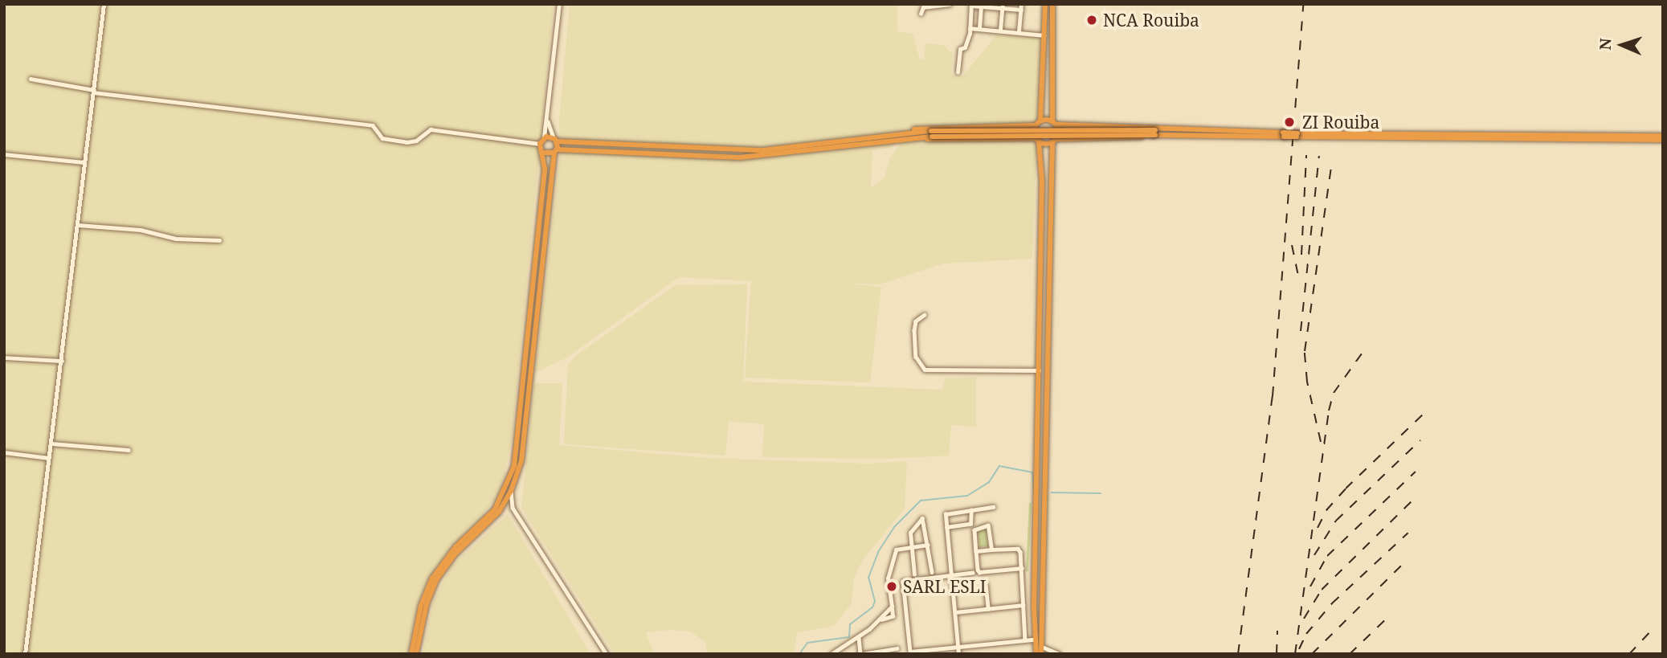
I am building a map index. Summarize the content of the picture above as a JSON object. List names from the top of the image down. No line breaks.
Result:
{"places":["NCA Rouiba","ZI Rouiba","SARL ESLI"],"north":"left"}
